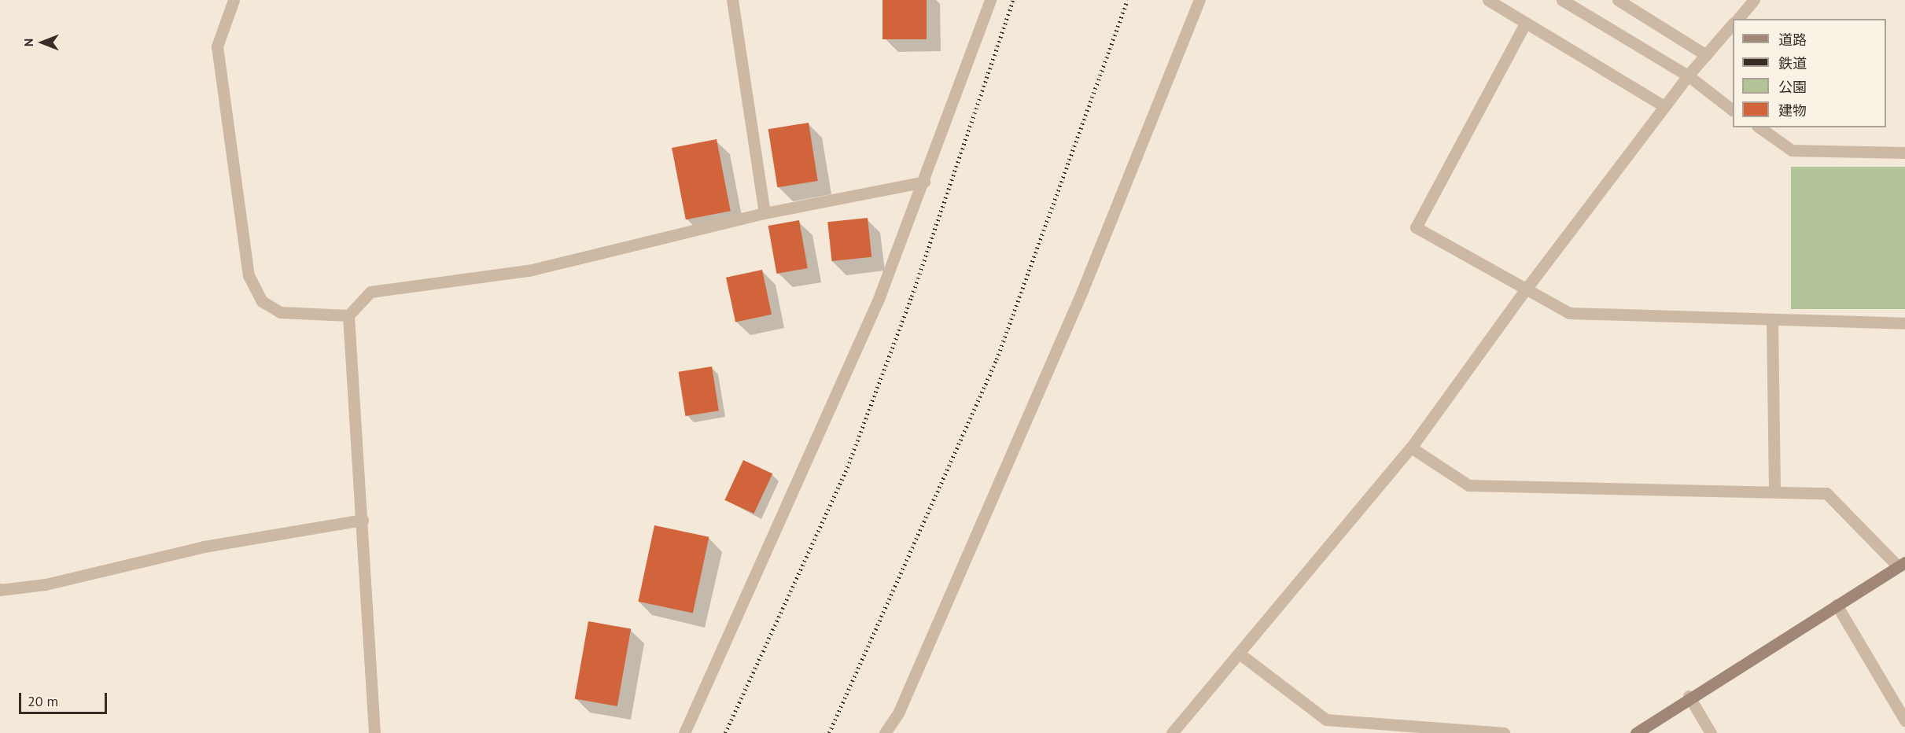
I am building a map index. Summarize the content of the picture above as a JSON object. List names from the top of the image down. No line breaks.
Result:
{"legend":["道路","鉄道","公園","建物"],"scale_bar":"20 m","north":"left"}
